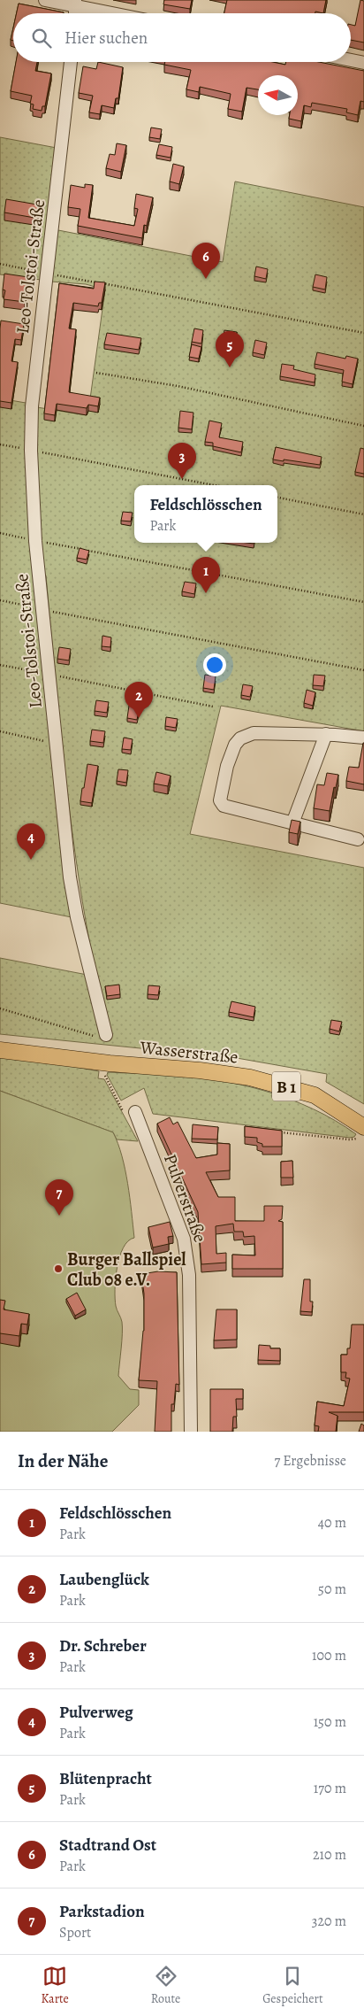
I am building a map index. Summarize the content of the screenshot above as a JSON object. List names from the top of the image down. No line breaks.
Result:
{"streets":{"main road":["Wasserstraße","B 1"],"street":["Leo-Tolstoi-Straße","Pulverstraße"]},"places":["Burger Ballspiel Club 08 e.V."],"north":"left","page":{"search":"Hier suchen","pins":["6","5","3","1","2","4","7"],"popup":["Feldschlösschen","Park"],"heading":["In der Nähe","7 Ergebnisse"],"list":[{"mark":"1","name":"Feldschlösschen","note":"Park","value":"40 m"},{"mark":"2","name":"Laubenglück","note":"Park","value":"50 m"},{"mark":"3","name":"Dr. Schreber","note":"Park","value":"100 m"},{"mark":"4","name":"Pulverweg","note":"Park","value":"150 m"},{"mark":"5","name":"Blütenpracht","note":"Park","value":"170 m"},{"mark":"6","name":"Stadtrand Ost","note":"Park","value":"210 m"},{"mark":"7","name":"Parkstadion","note":"Sport","value":"320 m"}],"nav":["Karte","Route","Gespeichert"]}}
